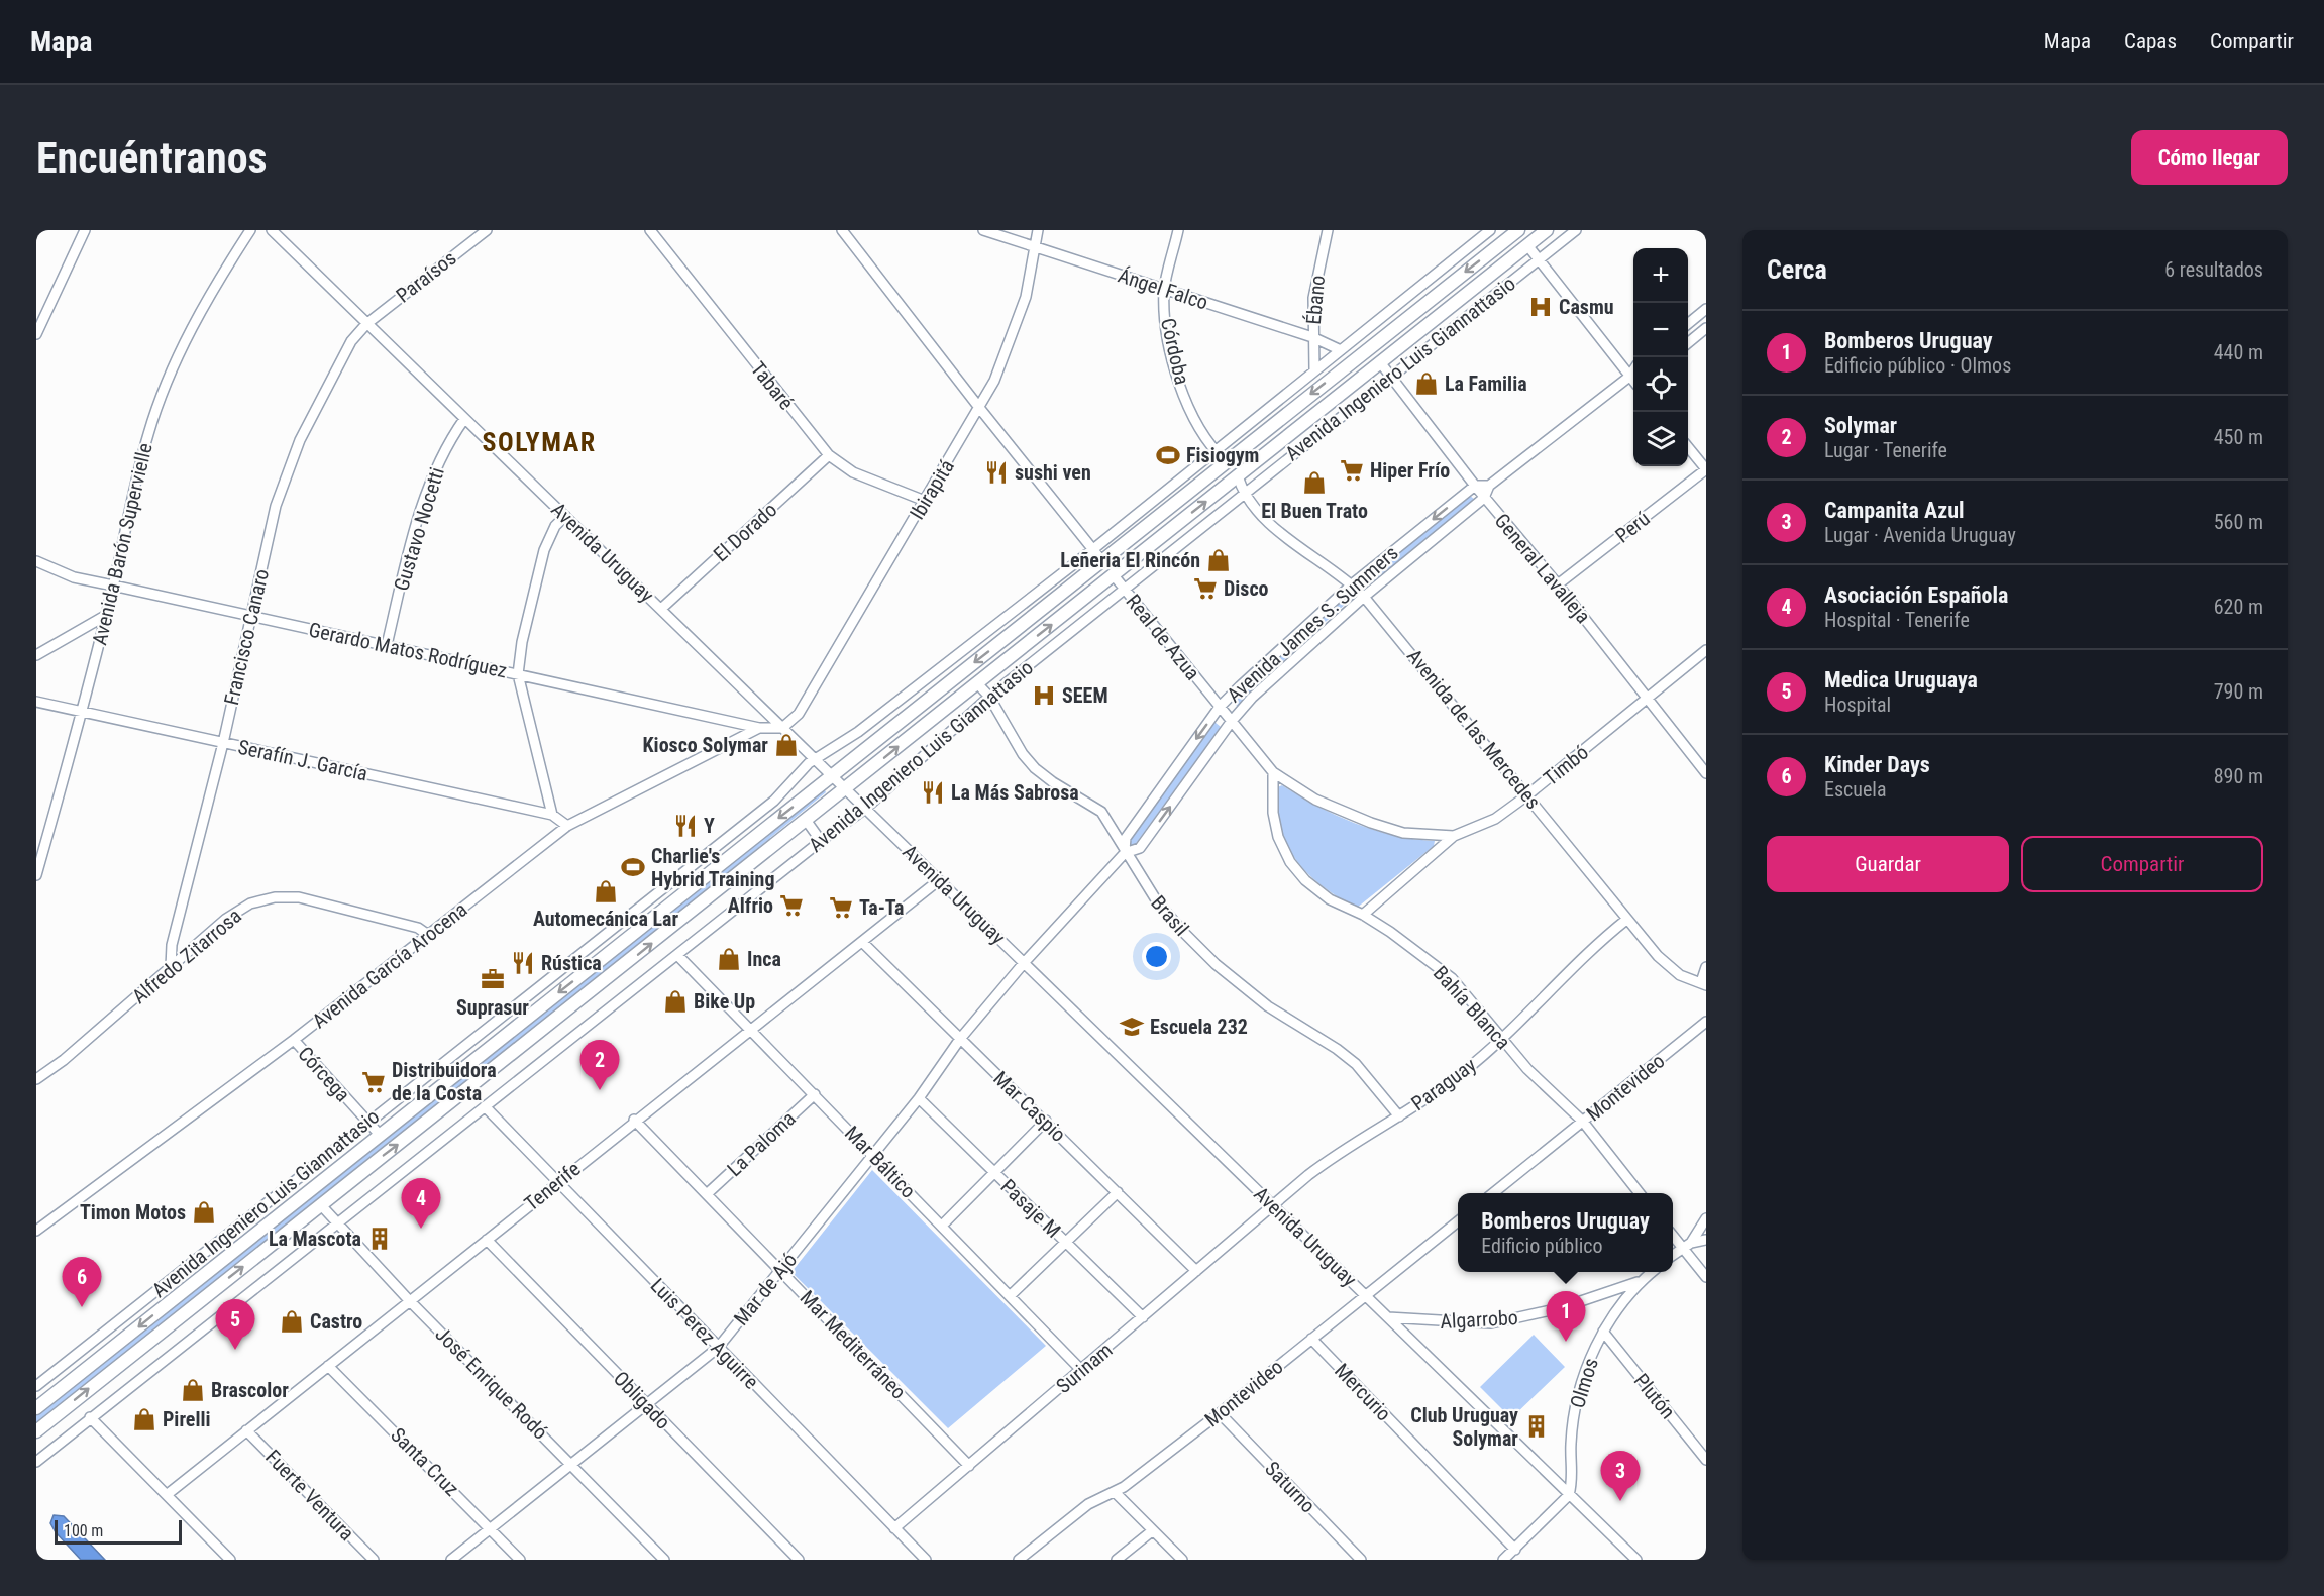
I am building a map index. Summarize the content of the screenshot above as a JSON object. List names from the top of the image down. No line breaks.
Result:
{"streets":{"main road":["Avenida Ingeniero Luis Giannattasio"],"street":["Paraísos","Ángel Falco","Ébano","Córdoba","Tabaré","Ibirapitá","Perú","Gustavo Nocetti","El Dorado","Avenida Barón Supervielle","Avenida Uruguay","General Lavalleja","Avenida James S. Summers","Francisco Canaro","Real de Azua","Gerardo Matos Rodríguez","Avenida de las Mercedes","Serafín J. García","Timbó","Brasil","Alfredo Zitarrosa","Avenida García Arocena","Bahía Blanca","Córcega","Paraguay","Montevideo","Mar Caspio","La Paloma","Mar Báltico","Tenerife","Pasaje M","Mar de Ajó","Algarrobo","Luis Perez Aguirre","Mar Mediterráneo","Surinam","José Enrique Rodó","Olmos","Mercurio","Plutón","Obligado","Santa Cruz","Saturno","Fuerte Ventura"]},"crossings":[["Paraísos","Avenida Uruguay"],["Paraísos","Francisco Canaro"],["Ángel Falco","Ébano"],["Ángel Falco","Córdoba"],["Ángel Falco","Avenida Ingeniero Luis Giannattasio"],["Ángel Falco","Ibirapitá"],["Ébano","Avenida Ingeniero Luis Giannattasio"],["Córdoba","Avenida Ingeniero Luis Giannattasio"],["Avenida Ingeniero Luis Giannattasio","Avenida Uruguay"],["Avenida Ingeniero Luis Giannattasio","General Lavalleja"],["Avenida Ingeniero Luis Giannattasio","Real de Azua"],["Avenida Ingeniero Luis Giannattasio","Avenida de las Mercedes"],["Avenida Ingeniero Luis Giannattasio","Brasil"],["Avenida Ingeniero Luis Giannattasio","Córcega"],["Avenida Ingeniero Luis Giannattasio","Mar Báltico"],["Avenida Ingeniero Luis Giannattasio","Luis Perez Aguirre"],["Avenida Ingeniero Luis Giannattasio","José Enrique Rodó"],["Tabaré","Ibirapitá"],["Tabaré","El Dorado"],["Ibirapitá","Avenida Uruguay"],["Ibirapitá","Gerardo Matos Rodríguez"],["Perú","General Lavalleja"],["Gustavo Nocetti","Avenida Uruguay"],["Gustavo Nocetti","Gerardo Matos Rodríguez"],["El Dorado","Avenida Uruguay"],["Avenida Barón Supervielle","Gerardo Matos Rodríguez"],["Avenida Barón Supervielle","Serafín J. García"],["Avenida Uruguay","Avenida James S. Summers"],["Avenida Uruguay","Francisco Canaro"],["Avenida Uruguay","Gerardo Matos Rodríguez"],["Avenida Uruguay","Paraguay"],["Avenida Uruguay","Montevideo"],["Avenida Uruguay","Tenerife"],["Avenida Uruguay","Mar de Ajó"],["Avenida Uruguay","Algarrobo"],["Avenida Uruguay","Surinam"],["Avenida Uruguay","Olmos"],["General Lavalleja","Avenida James S. Summers"],["General Lavalleja","Timbó"],["Avenida James S. Summers","Real de Azua"],["Avenida James S. Summers","Avenida de las Mercedes"],["Avenida James S. Summers","Brasil"],["Avenida James S. Summers","Mar de Ajó"],["Francisco Canaro","Gerardo Matos Rodríguez"],["Francisco Canaro","Serafín J. García"],["Francisco Canaro","Alfredo Zitarrosa"],["Real de Azua","Timbó"],["Real de Azua","Bahía Blanca"],["Gerardo Matos Rodríguez","Avenida García Arocena"],["Avenida de las Mercedes","Timbó"],["Avenida de las Mercedes","Paraguay"],["Serafín J. García","Avenida García Arocena"],["Timbó","Bahía Blanca"],["Brasil","Paraguay"],["Alfredo Zitarrosa","Avenida García Arocena"],["Avenida García Arocena","Córcega"],["Bahía Blanca","Paraguay"],["Bahía Blanca","Montevideo"],["Paraguay","Surinam"],["Montevideo","Mercurio"],["Montevideo","Saturno"],["Mar Caspio","Tenerife"],["Mar Caspio","Mar de Ajó"],["Mar Caspio","Surinam"],["La Paloma","Mar Báltico"],["La Paloma","Mar Mediterráneo"],["Mar Báltico","Tenerife"],["Mar Báltico","Mar de Ajó"],["Mar Báltico","Surinam"],["Tenerife","Luis Perez Aguirre"],["Tenerife","Mar Mediterráneo"],["Tenerife","José Enrique Rodó"],["Tenerife","Obligado"],["Tenerife","Santa Cruz"],["Tenerife","Fuerte Ventura"],["Pasaje M","Mar de Ajó"],["Pasaje M","Surinam"],["Mar de Ajó","Luis Perez Aguirre"],["Mar de Ajó","Mar Mediterráneo"],["Mar de Ajó","José Enrique Rodó"],["Mar de Ajó","Obligado"],["Mar de Ajó","Santa Cruz"],["Algarrobo","Olmos"],["Luis Perez Aguirre","Surinam"],["Mar Mediterráneo","Surinam"],["Olmos","Plutón"]],"districts":["SOLYMAR"],"places":{"hospital":["Casmu","SEEM"],"shop":["La Familia","El Buen Trato","Leñeria El Rincón","Kiosco Solymar","Automecánica Lar","Inca","Bike Up","Timon Motos","Castro","Brascolor","Pirelli"],"sports":["Fisiogym","Charlie's Hybrid Training"],"supermarket":["Hiper Frío","Disco","Alfrio","Ta-Ta","Distribuidora de la Costa"],"restaurant":["sushi ven","La Más Sabrosa","Y","Rústica"],"office":["Suprasur"],"school or university":["Escuela 232"],"building":["La Mascota","Club Uruguay Solymar"]},"scale_bar":"100 m","page":{"header":"Mapa","nav":["Mapa","Capas","Compartir"],"buttons":["Cómo llegar",["Guardar","Compartir"]],"title":"Encuéntranos","heading":["Cerca","6 resultados"],"map_buttons":["+","−"],"list":[{"mark":"1","name":"Bomberos Uruguay","note":"Edificio público · Olmos","value":"440 m"},{"mark":"2","name":"Solymar","note":"Lugar · Tenerife","value":"450 m"},{"mark":"3","name":"Campanita Azul","note":"Lugar · Avenida Uruguay","value":"560 m"},{"mark":"4","name":"Asociación Española","note":"Hospital · Tenerife","value":"620 m"},{"mark":"5","name":"Medica Uruguaya","note":"Hospital","value":"790 m"},{"mark":"6","name":"Kinder Days","note":"Escuela","value":"890 m"}],"pins":["2","4","6","1","5","3"],"popup":["Bomberos Uruguay","Edificio público"],"scale":"100 m"}}
